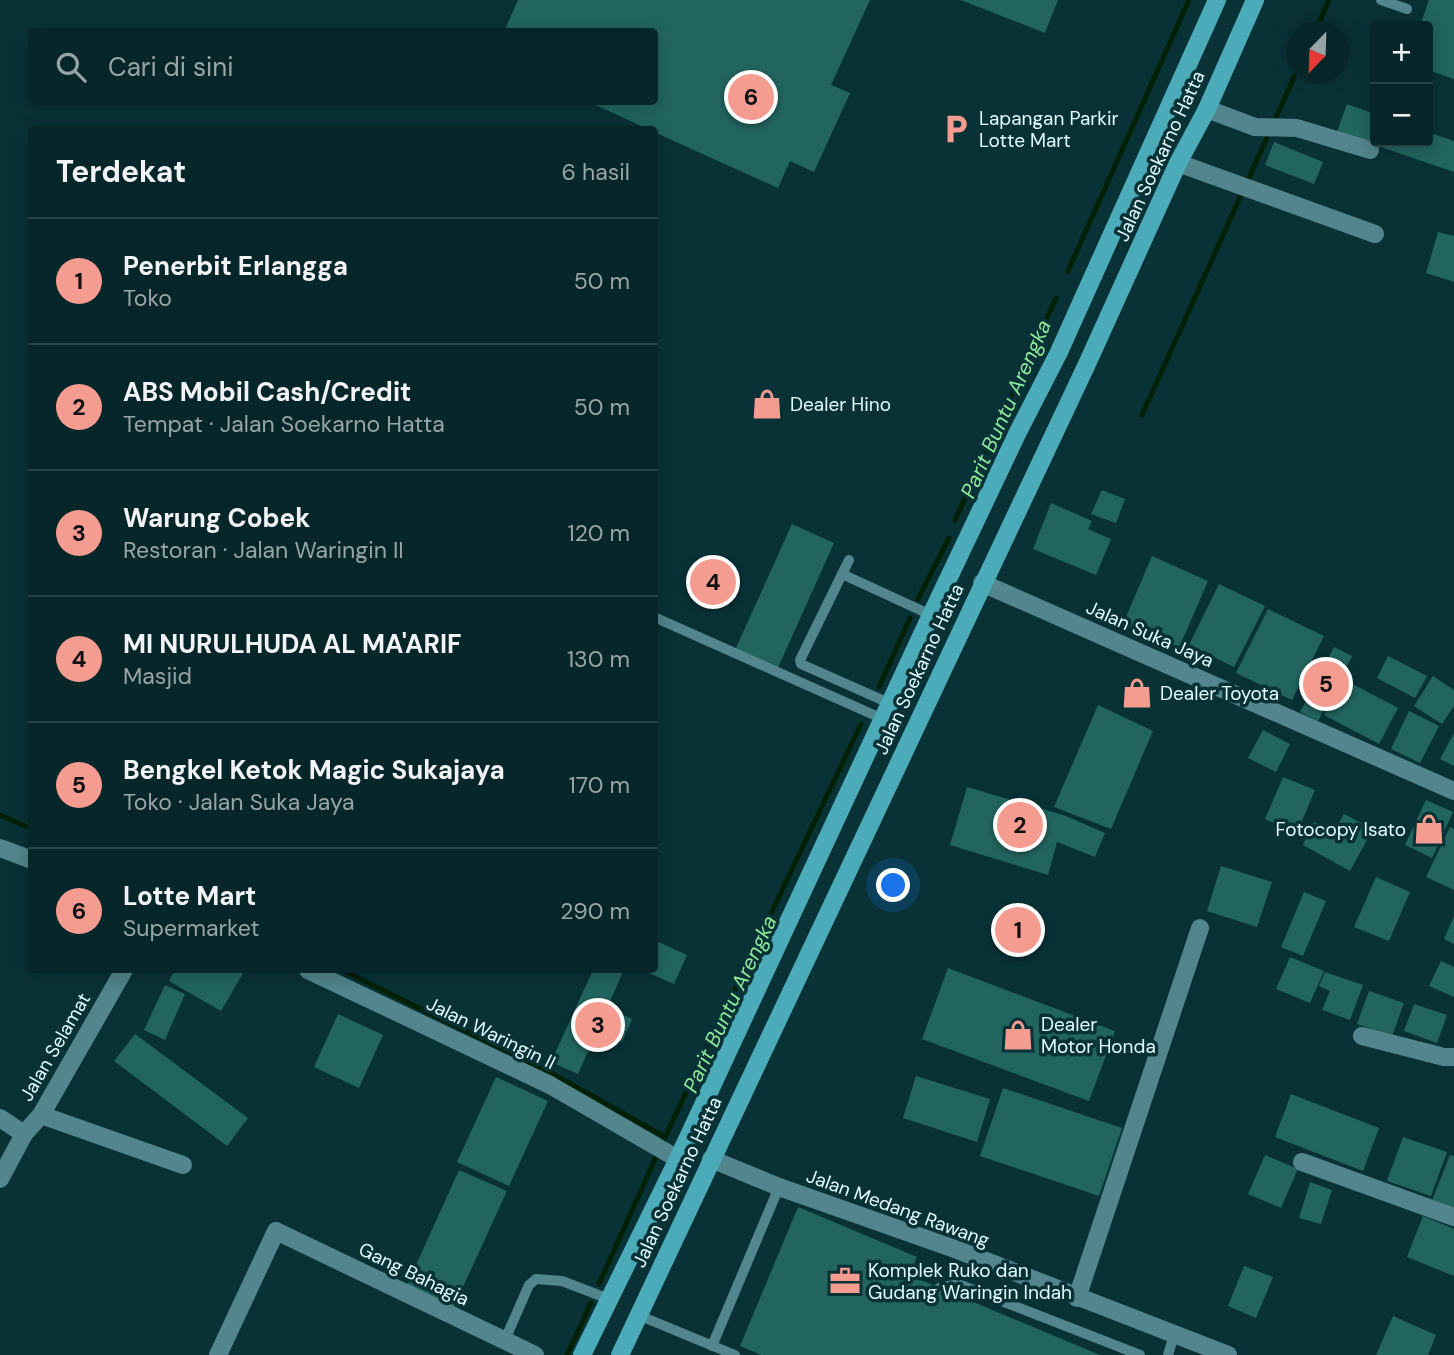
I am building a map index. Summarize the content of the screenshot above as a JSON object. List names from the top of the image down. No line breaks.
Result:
{"streets":{"main road":["Jalan Soekarno Hatta"],"street":["Jalan Suka Jaya","Jalan Waringin II","Jalan Selamat","Jalan Medang Rawang","Gang Bahagia"]},"crossings":[["Jalan Soekarno Hatta","Jalan Suka Jaya"],["Jalan Soekarno Hatta","Jalan Waringin II"],["Jalan Soekarno Hatta","Jalan Medang Rawang"]],"water":["Parit Buntu Arengka"],"places":{"parking":["Lapangan Parkir Lotte Mart"],"shop":["Dealer Hino","Dealer Toyota","Fotocopy Isato","Dealer Motor Honda"],"office":["Komplek Ruko dan Gudang Waringin Indah"]},"north":"bottom left","page":{"map_buttons":["+","−"],"search":"Cari di sini","pins":["6","4","5","2","1","3"],"heading":["Terdekat","6 hasil"],"list":[{"mark":"1","name":"Penerbit Erlangga","note":"Toko","value":"50 m"},{"mark":"2","name":"ABS Mobil Cash/Credit","note":"Tempat · Jalan Soekarno Hatta","value":"50 m"},{"mark":"3","name":"Warung Cobek","note":"Restoran · Jalan Waringin II","value":"120 m"},{"mark":"4","name":"MI NURULHUDA AL MA'ARIF","note":"Masjid","value":"130 m"},{"mark":"5","name":"Bengkel Ketok Magic Sukajaya","note":"Toko · Jalan Suka Jaya","value":"170 m"},{"mark":"6","name":"Lotte Mart","note":"Supermarket","value":"290 m"}]}}
